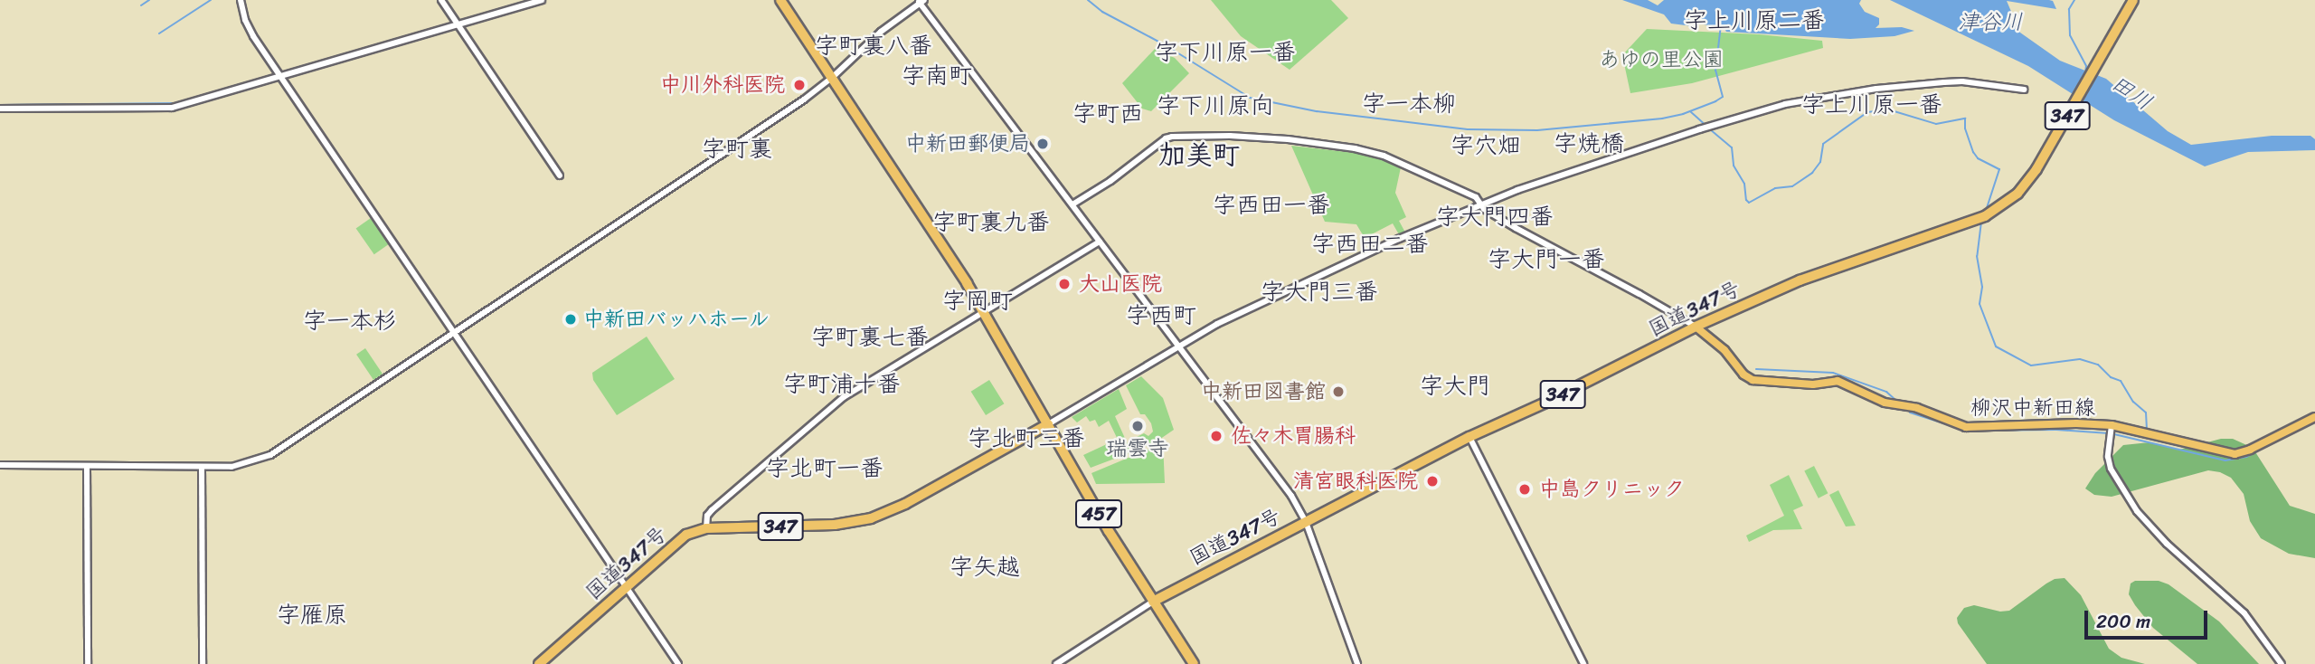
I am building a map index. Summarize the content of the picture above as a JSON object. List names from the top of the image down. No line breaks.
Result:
{"streets":{"highway":["347","国道347号","457"],"main road":["柳沢中新田線"]},"crossings":[["国道347号","柳沢中新田線"],["国道347号","457"]],"districts":["字上川原二番","字町裏八番","字下川原一番","字南町","字一本柳","字上川原一番","字下川原向","字町西","字焼橋","字穴畑","字町裏","加美町","字西田一番","字大門四番","字町裏九番","字西田二番","字大門一番","字大門三番","字岡町","字西町","字一本杉","字町裏七番","字町浦十番","字大門","字北町三番","字北町一番","字矢越","字雁原"],"water":["津谷川","田川"],"parks":["あゆの里公園"],"places":["中川外科医院","中新田郵便局","大山医院","中新田バッハホール","中新田図書館","瑞雲寺","佐々木胃腸科","清宮眼科医院","中島クリニック"],"scale_bar":"200 m"}
